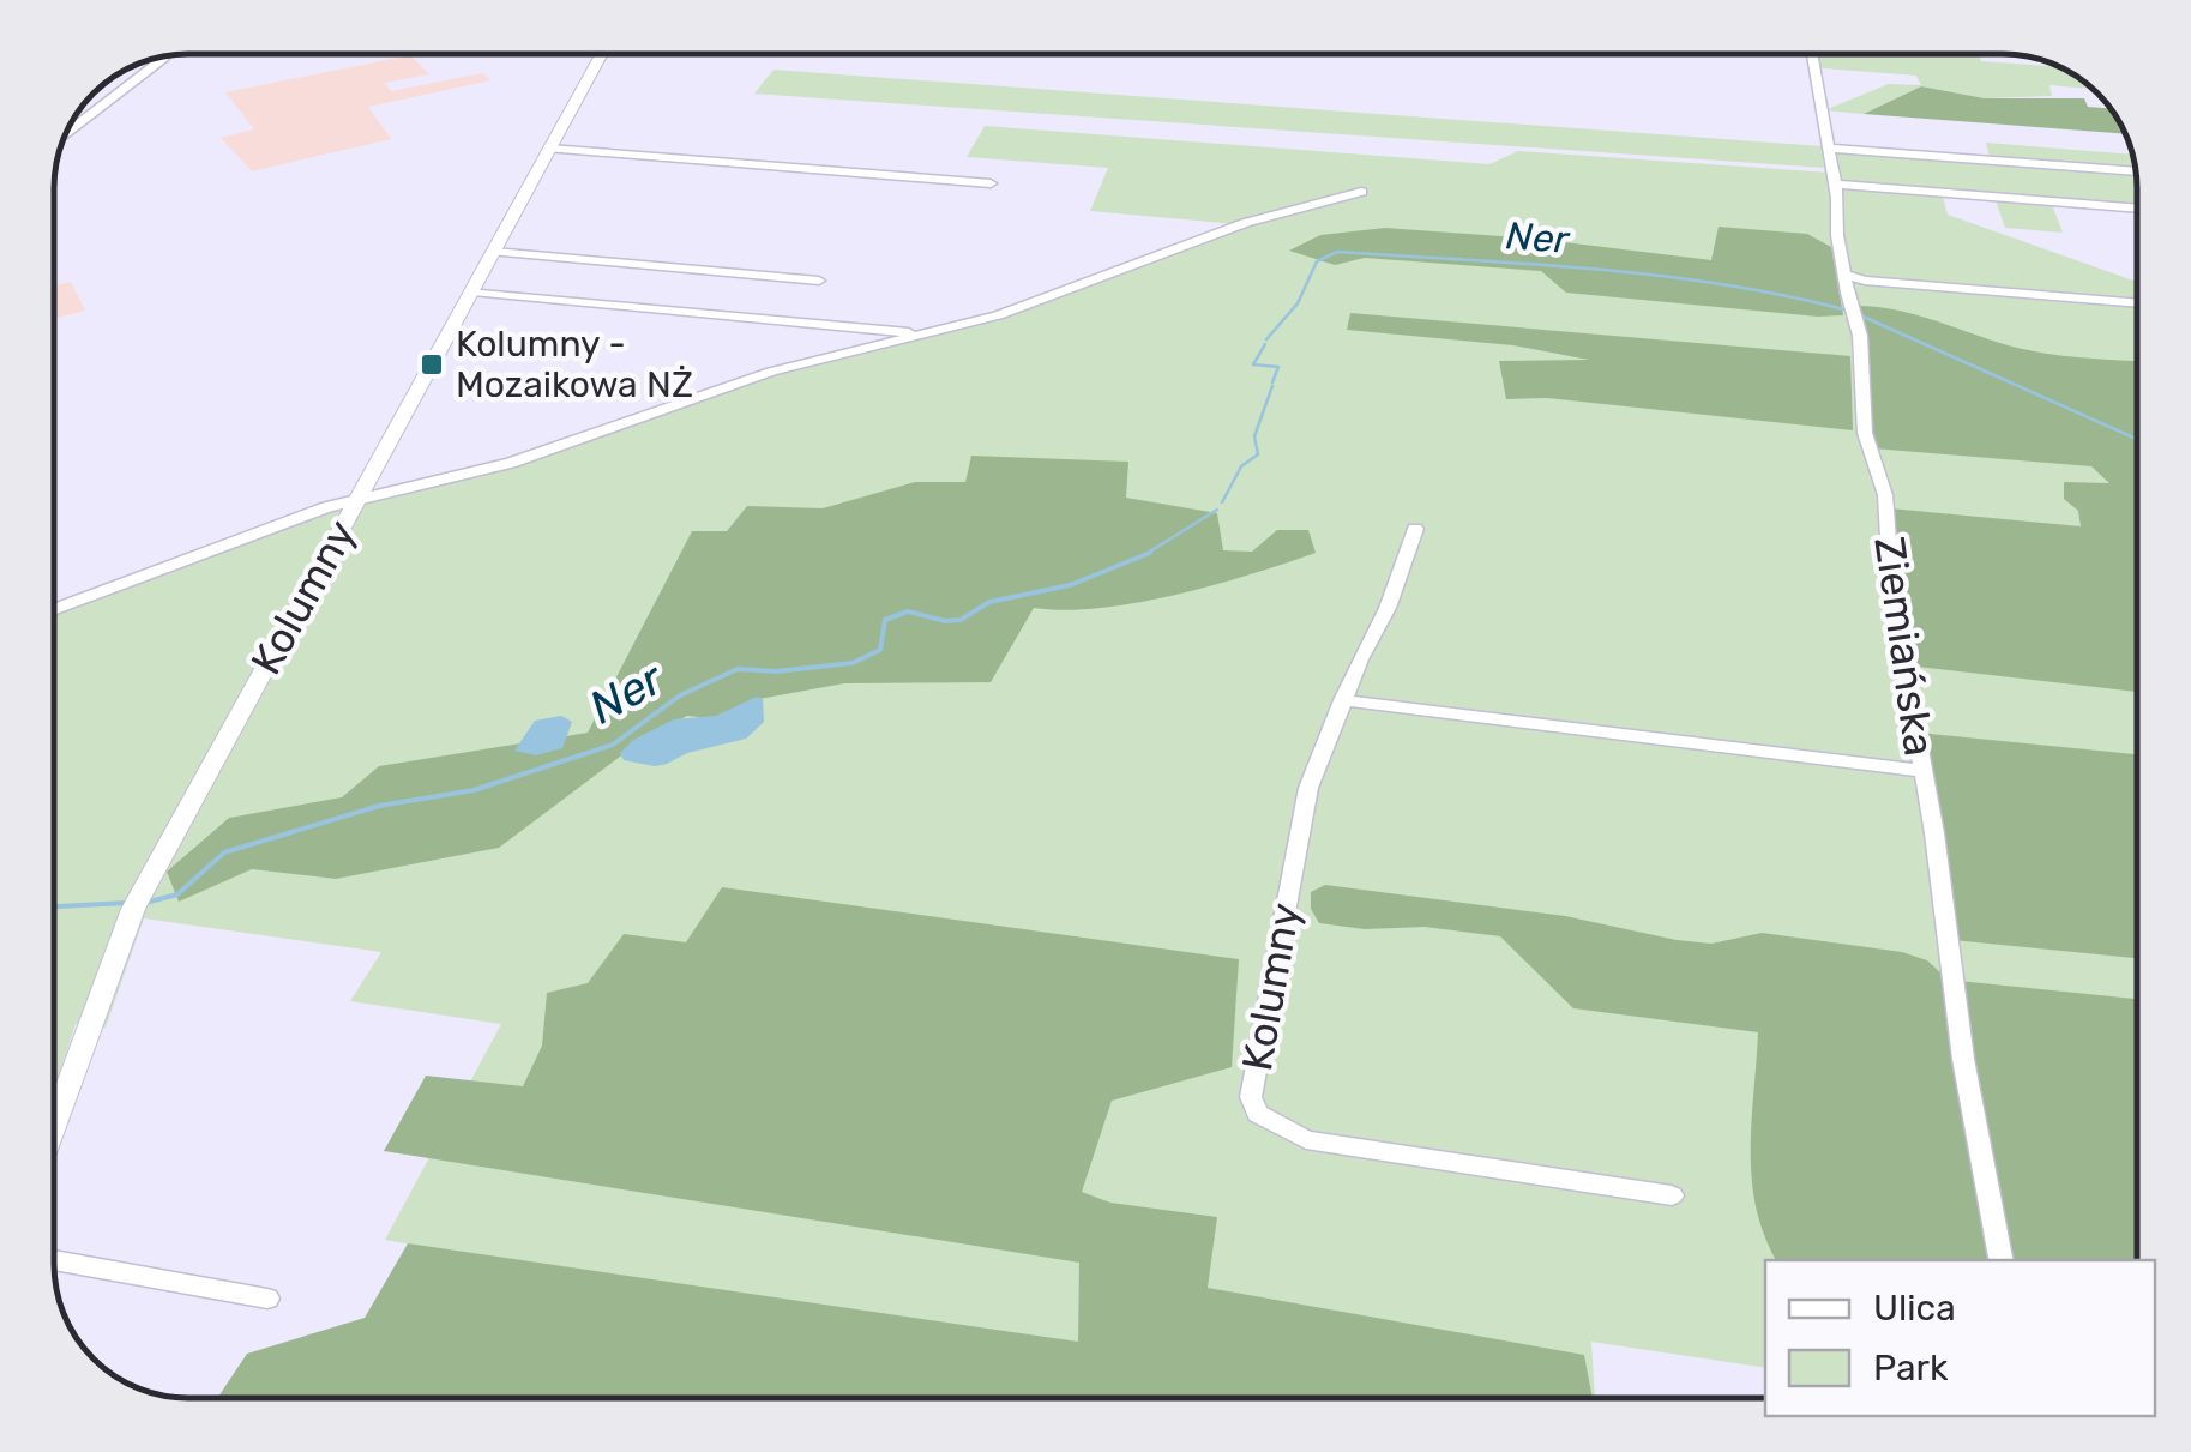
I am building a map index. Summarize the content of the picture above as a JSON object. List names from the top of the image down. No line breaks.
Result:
{"streets":{"street":["Kolumny","Ziemiańska"]},"water":["Ner"],"places":{"transit":["Kolumny - Mozaikowa NŻ"]},"legend":["Ulica","Park"]}
